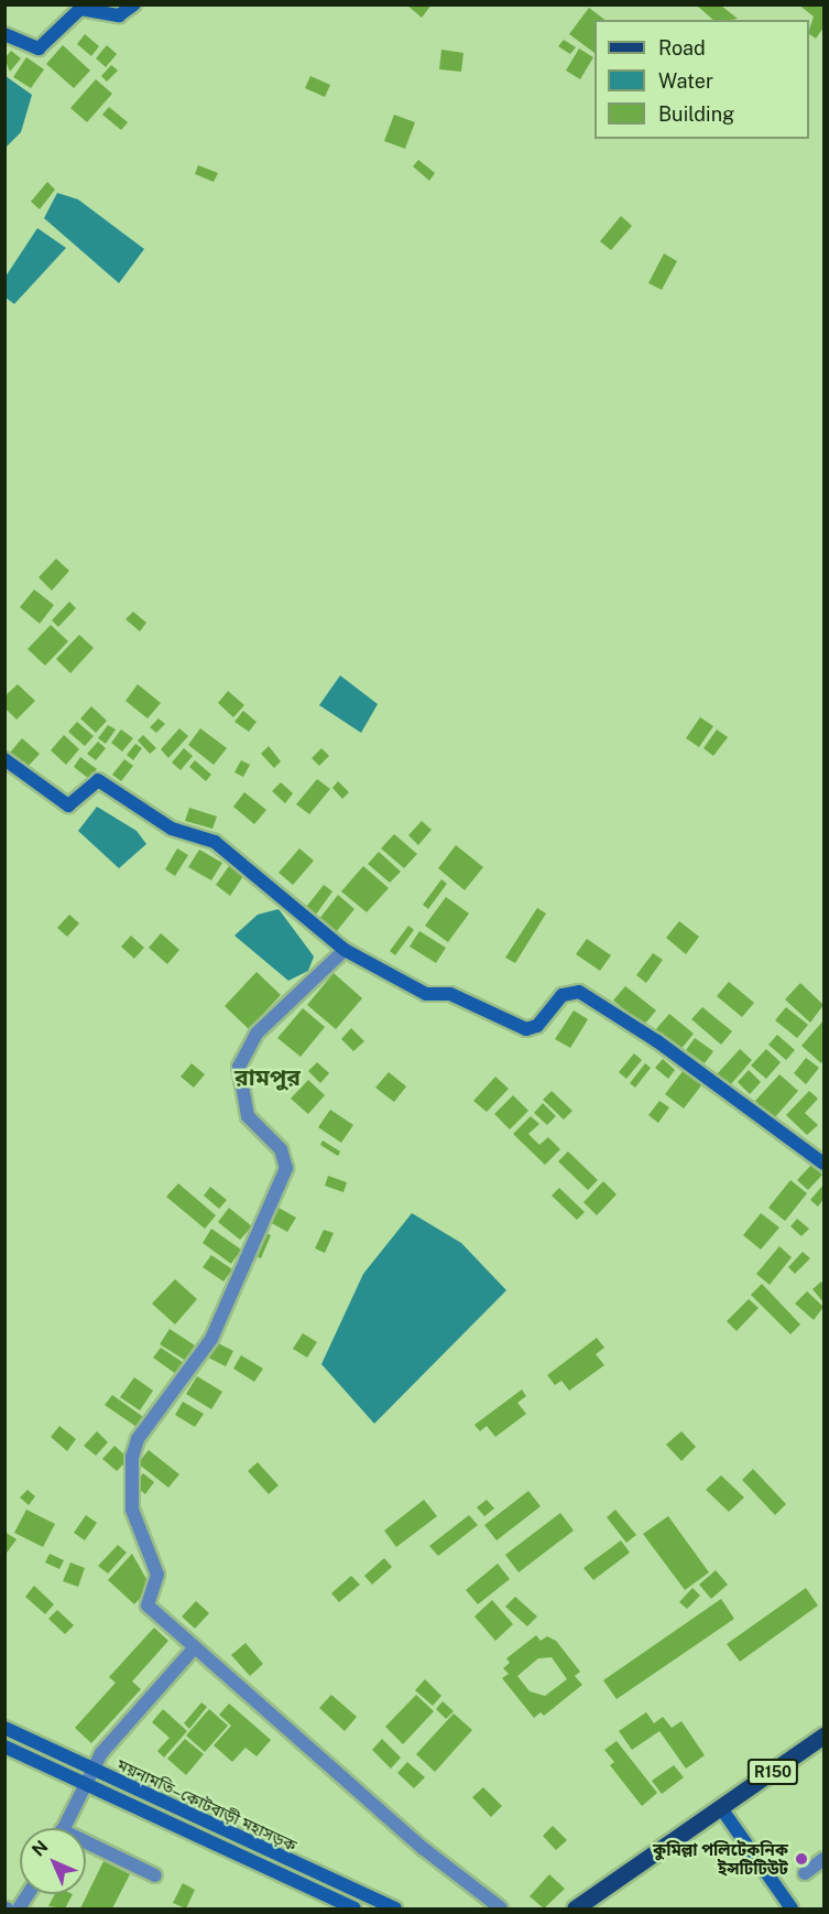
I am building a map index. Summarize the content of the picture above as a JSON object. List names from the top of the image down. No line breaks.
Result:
{"streets":{"main road":["R150","ময়নামতি–কোটবাড়ী মহাসড়ক"]},"districts":["রামপুর"],"places":["কুমিল্লা পলিটেকনিক ইন্সটিটিউট"],"legend":["Road","Water","Building"],"north":"top left"}
